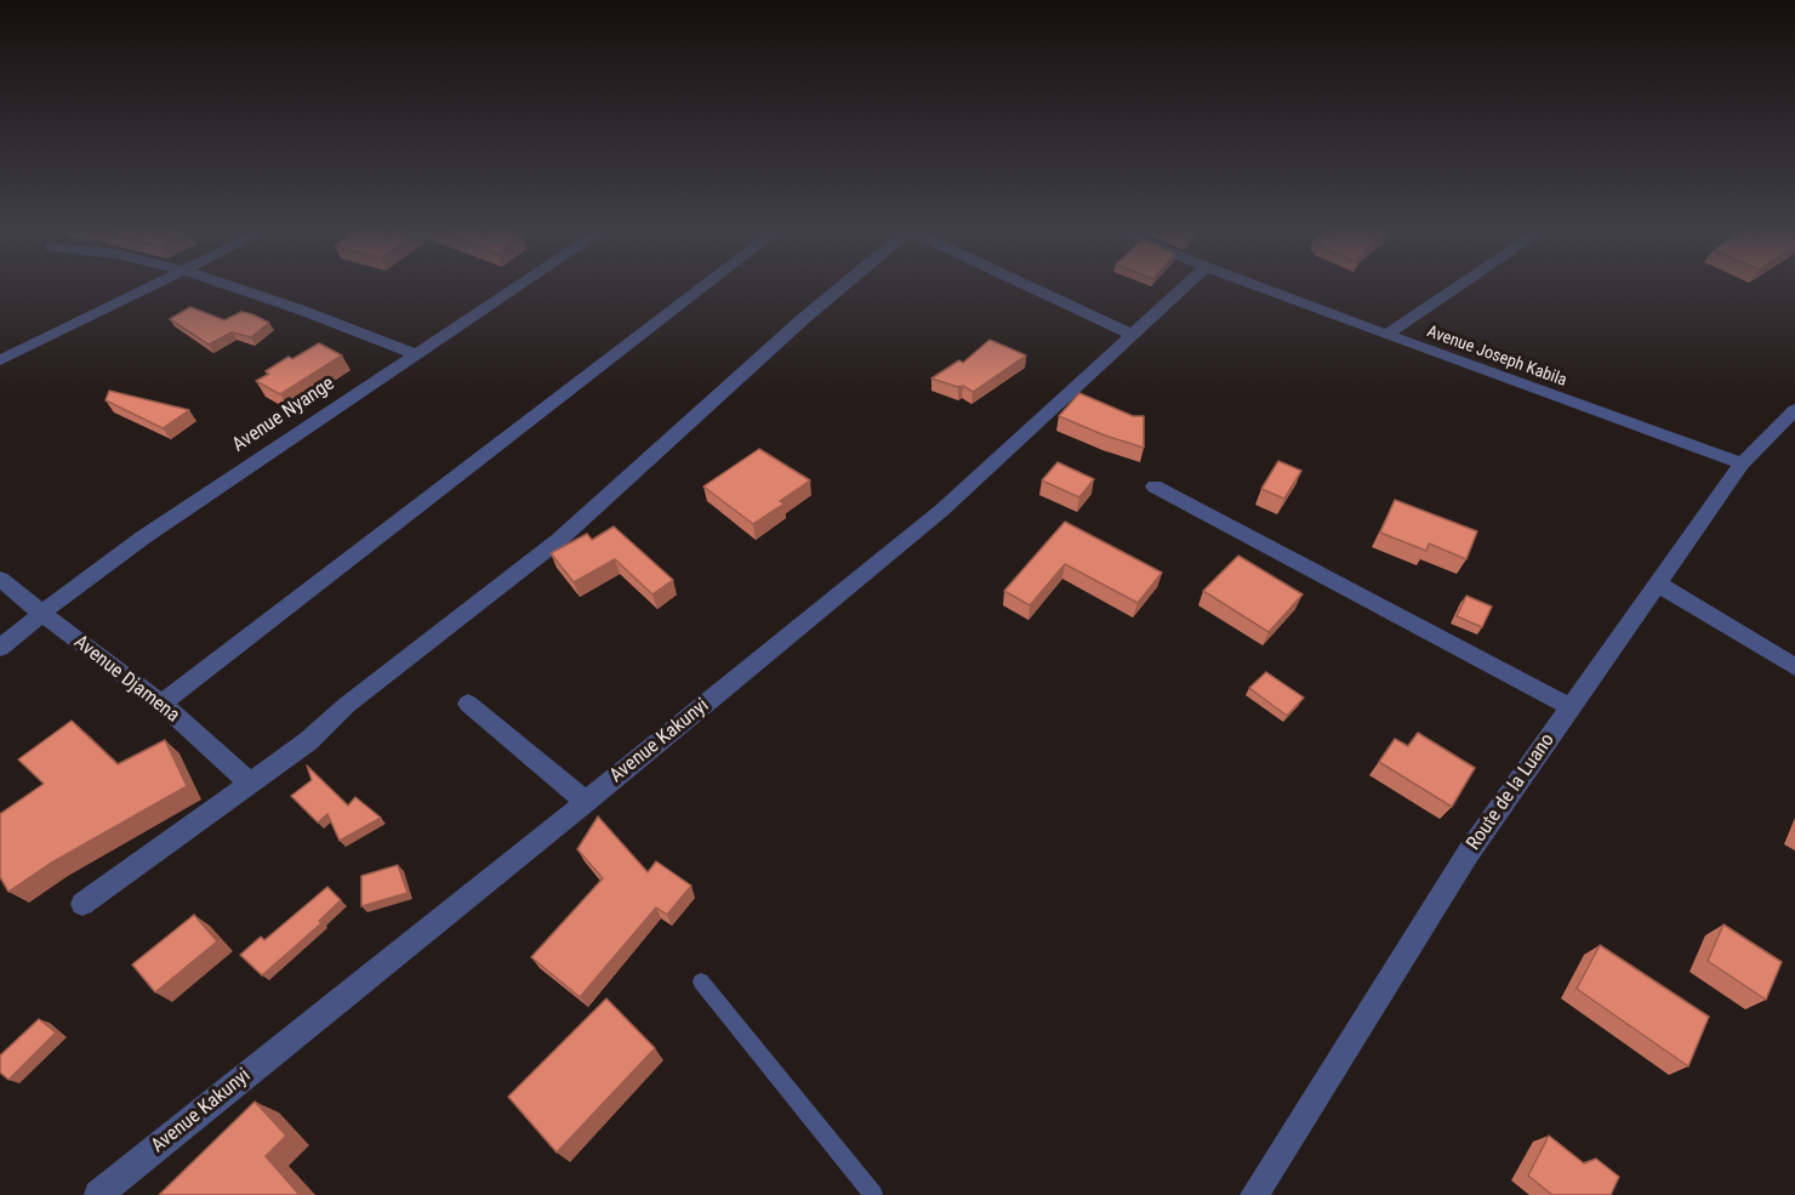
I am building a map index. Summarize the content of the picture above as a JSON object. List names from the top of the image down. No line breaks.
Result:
{"streets":{"street":["Avenue Joseph Kabila","Avenue Nyange","Avenue Djamena","Avenue Kakunyi","Route de la Luano"]},"crossings":[["Avenue Joseph Kabila","Route de la Luano"],["Avenue Nyange","Avenue Djamena"]]}
